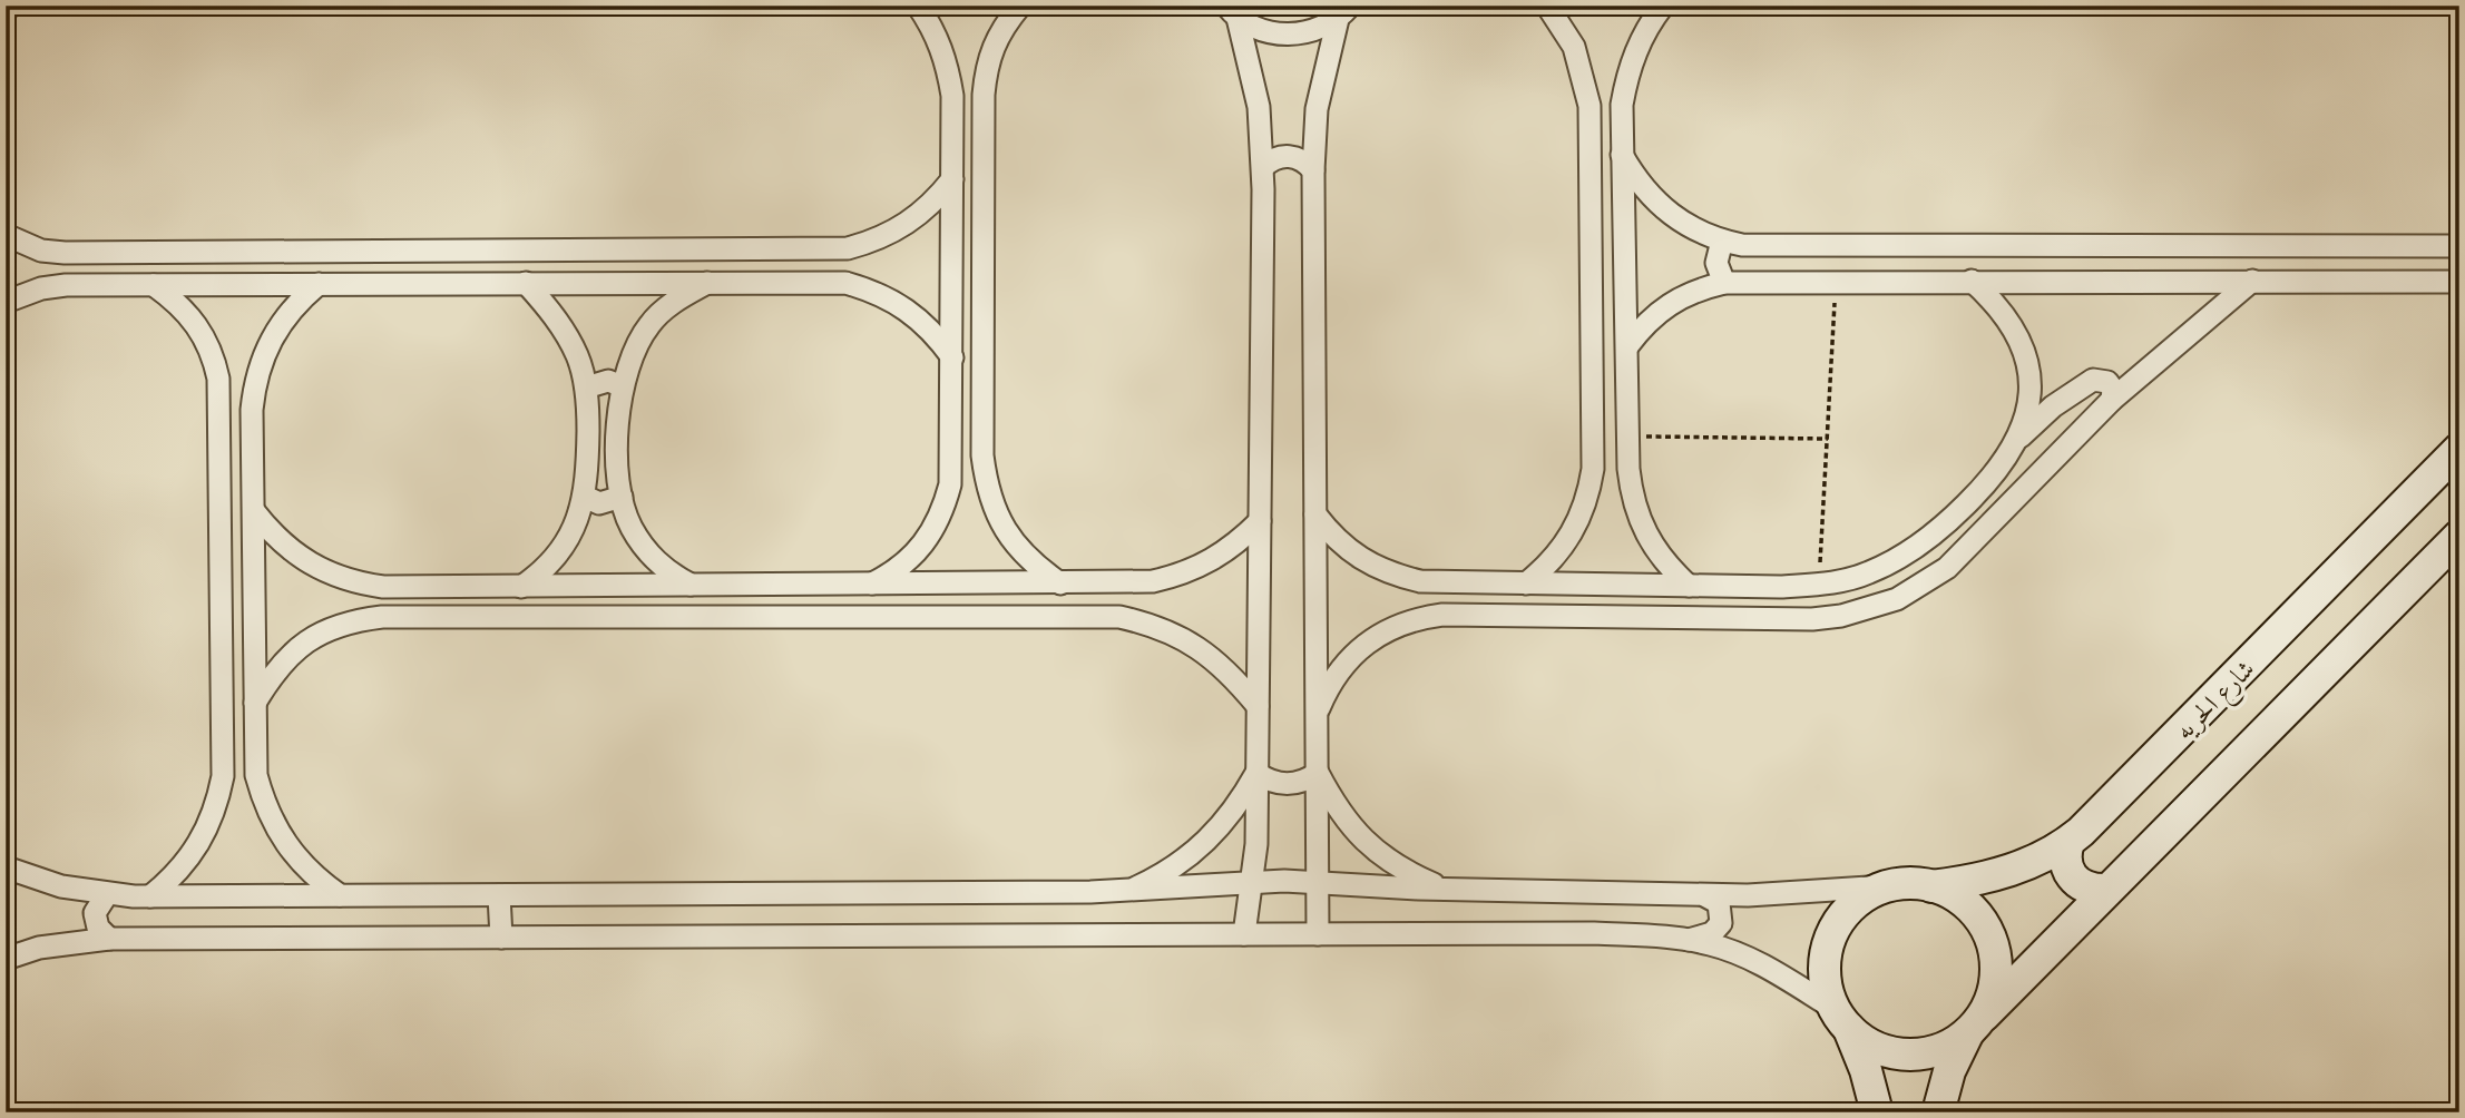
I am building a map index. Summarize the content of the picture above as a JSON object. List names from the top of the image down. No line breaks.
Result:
{"streets":{"street":["شارع الحريه"]}}
